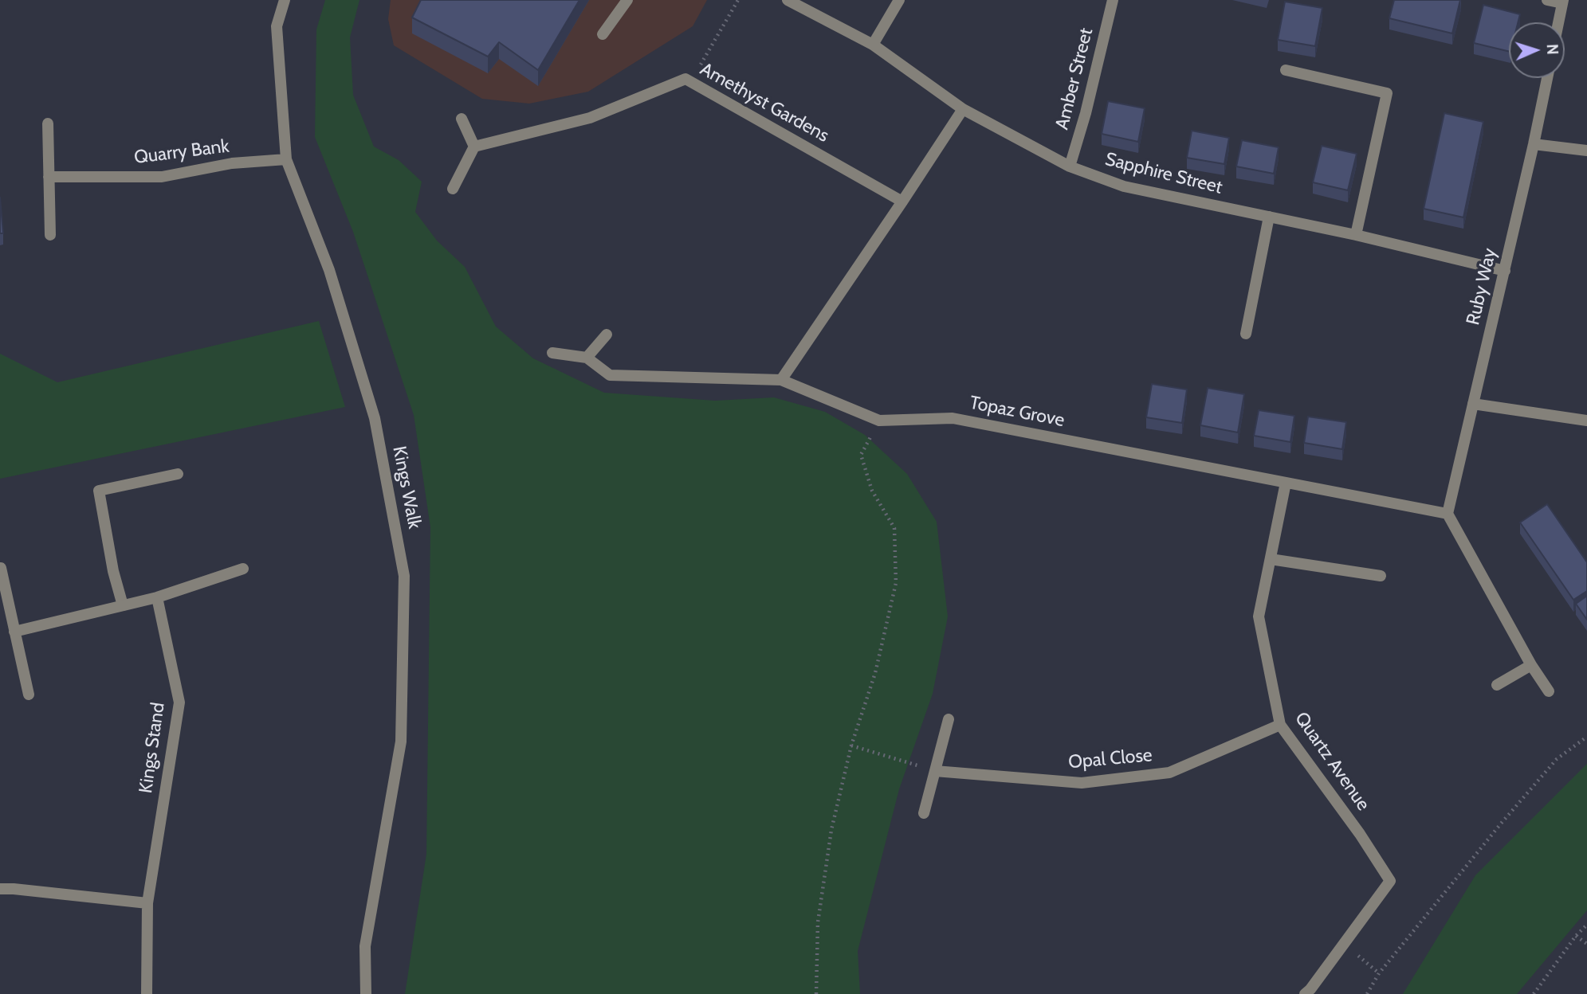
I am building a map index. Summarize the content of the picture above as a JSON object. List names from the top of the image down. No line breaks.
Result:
{"streets":{"street":["Amber Street","Amethyst Gardens","Quarry Bank","Sapphire Street","Ruby Way","Topaz Grove","Kings Walk","Kings Stand","Opal Close","Quartz Avenue"]},"crossings":[["Amber Street","Sapphire Street"],["Quarry Bank","Kings Walk"],["Sapphire Street","Ruby Way"],["Ruby Way","Topaz Grove"],["Topaz Grove","Quartz Avenue"],["Opal Close","Quartz Avenue"]],"north":"right"}
